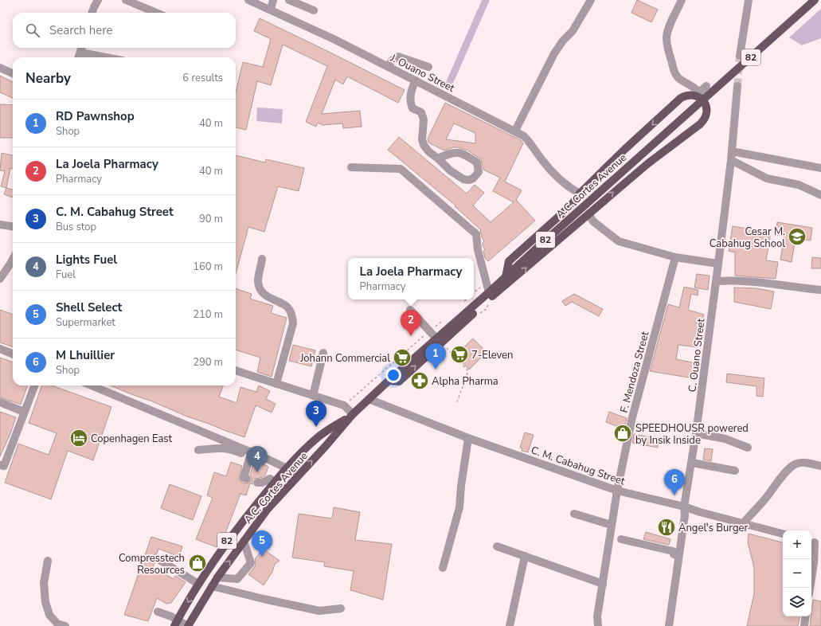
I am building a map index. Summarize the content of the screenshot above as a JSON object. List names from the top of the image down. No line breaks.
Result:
{"streets":{"main road":["82","A.C. Cortes Avenue"],"street":["J. Ouano Street","C. Ouano Street","F. Mendoza Street","C. M. Cabahug Street"]},"crossings":[["A.C. Cortes Avenue","C. M. Cabahug Street"],["C. Ouano Street","C. M. Cabahug Street"],["F. Mendoza Street","C. M. Cabahug Street"]],"places":{"school or university":["Cesar M. Cabahug School"],"supermarket":["7-Eleven","Johann Commercial"],"pharmacy":["Alpha Pharma"],"shop":["SPEEDHOUSR powered by Insik Inside","Compresstech Resources"],"hotel":["Copenhagen East"],"restaurant":["Angel's Burger"]},"page":{"search":"Search here","heading":["Nearby","6 results"],"list":[{"mark":"1","name":"RD Pawnshop","note":"Shop","value":"40 m"},{"mark":"2","name":"La Joela Pharmacy","note":"Pharmacy","value":"40 m"},{"mark":"3","name":"C. M. Cabahug Street","note":"Bus stop","value":"90 m"},{"mark":"4","name":"Lights Fuel","note":"Fuel","value":"160 m"},{"mark":"5","name":"Shell Select","note":"Supermarket","value":"210 m"},{"mark":"6","name":"M Lhuillier","note":"Shop","value":"290 m"}],"popup":["La Joela Pharmacy","Pharmacy"],"pins":["2","1","3","4","6","5"],"map_buttons":["+","−"]}}
